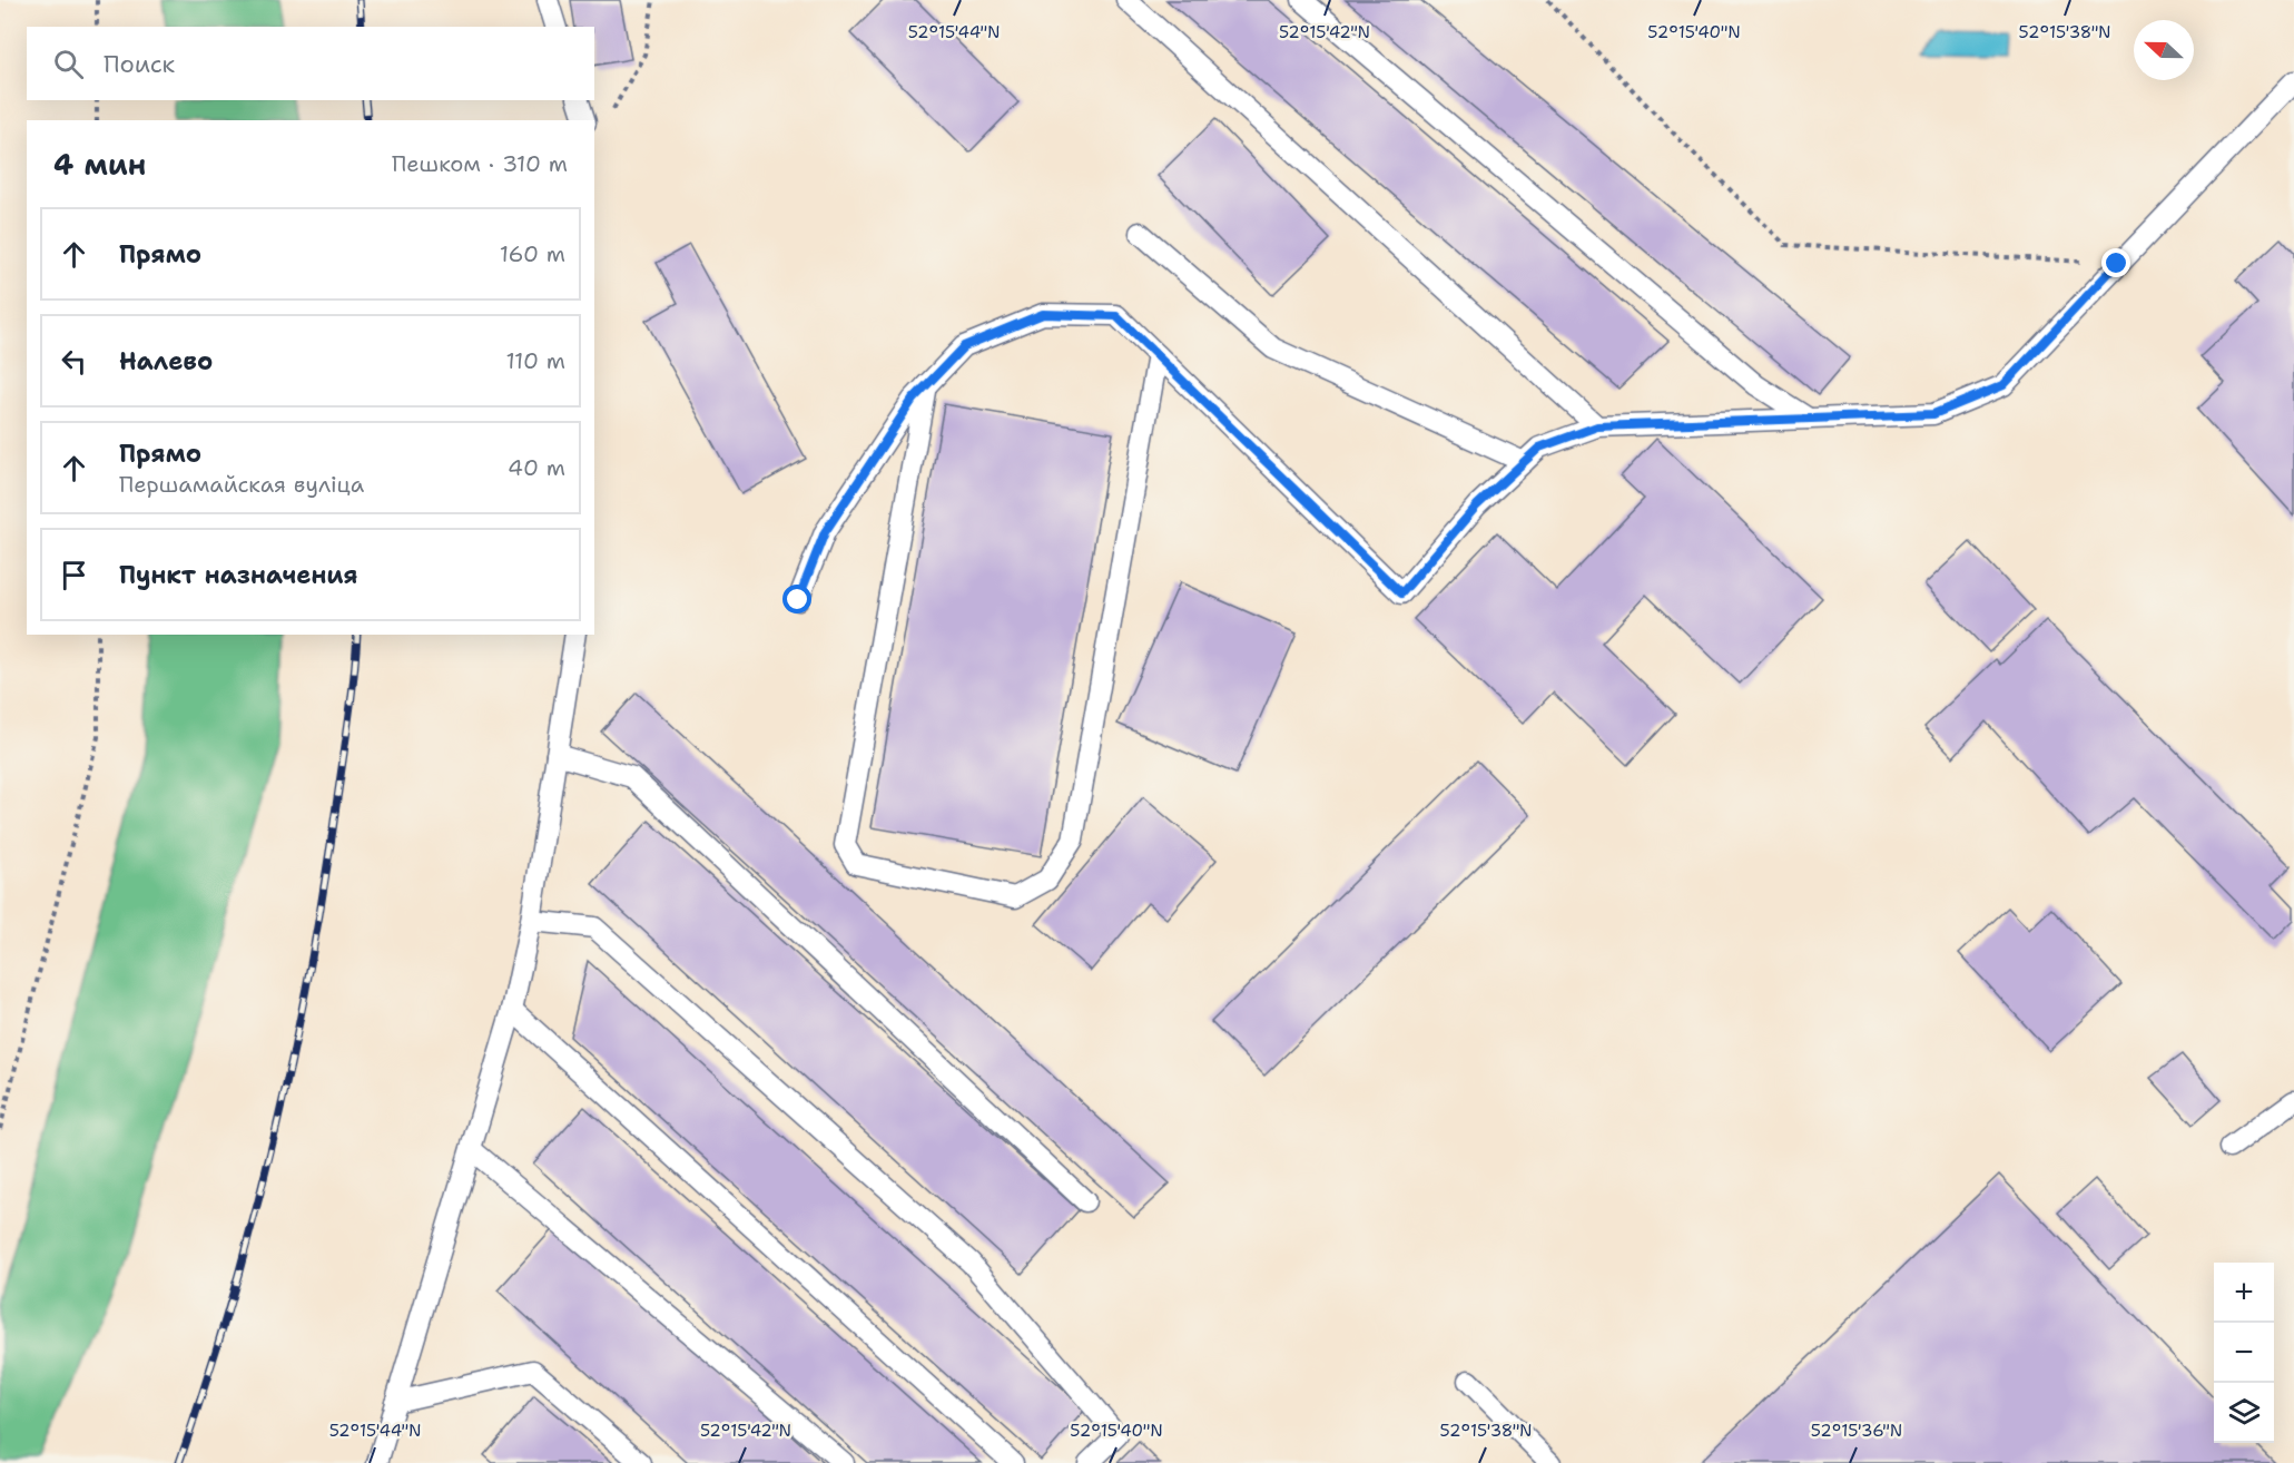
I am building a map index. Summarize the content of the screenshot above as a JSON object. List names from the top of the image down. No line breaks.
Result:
{"north":"left","page":{"search":"Поиск","heading":["4 мин","Пешком · 310 m"],"list":[["Прямо","160 m"],["Налево","110 m"],["Прямо","Першамайская вуліца","40 m"],"Пункт назначения"],"map_buttons":["+","−"]},"coordinates":["52°15'42\"N","52°15'40\"N","52°15'38\"N","52°15'44\"N","52°15'36\"N"]}
